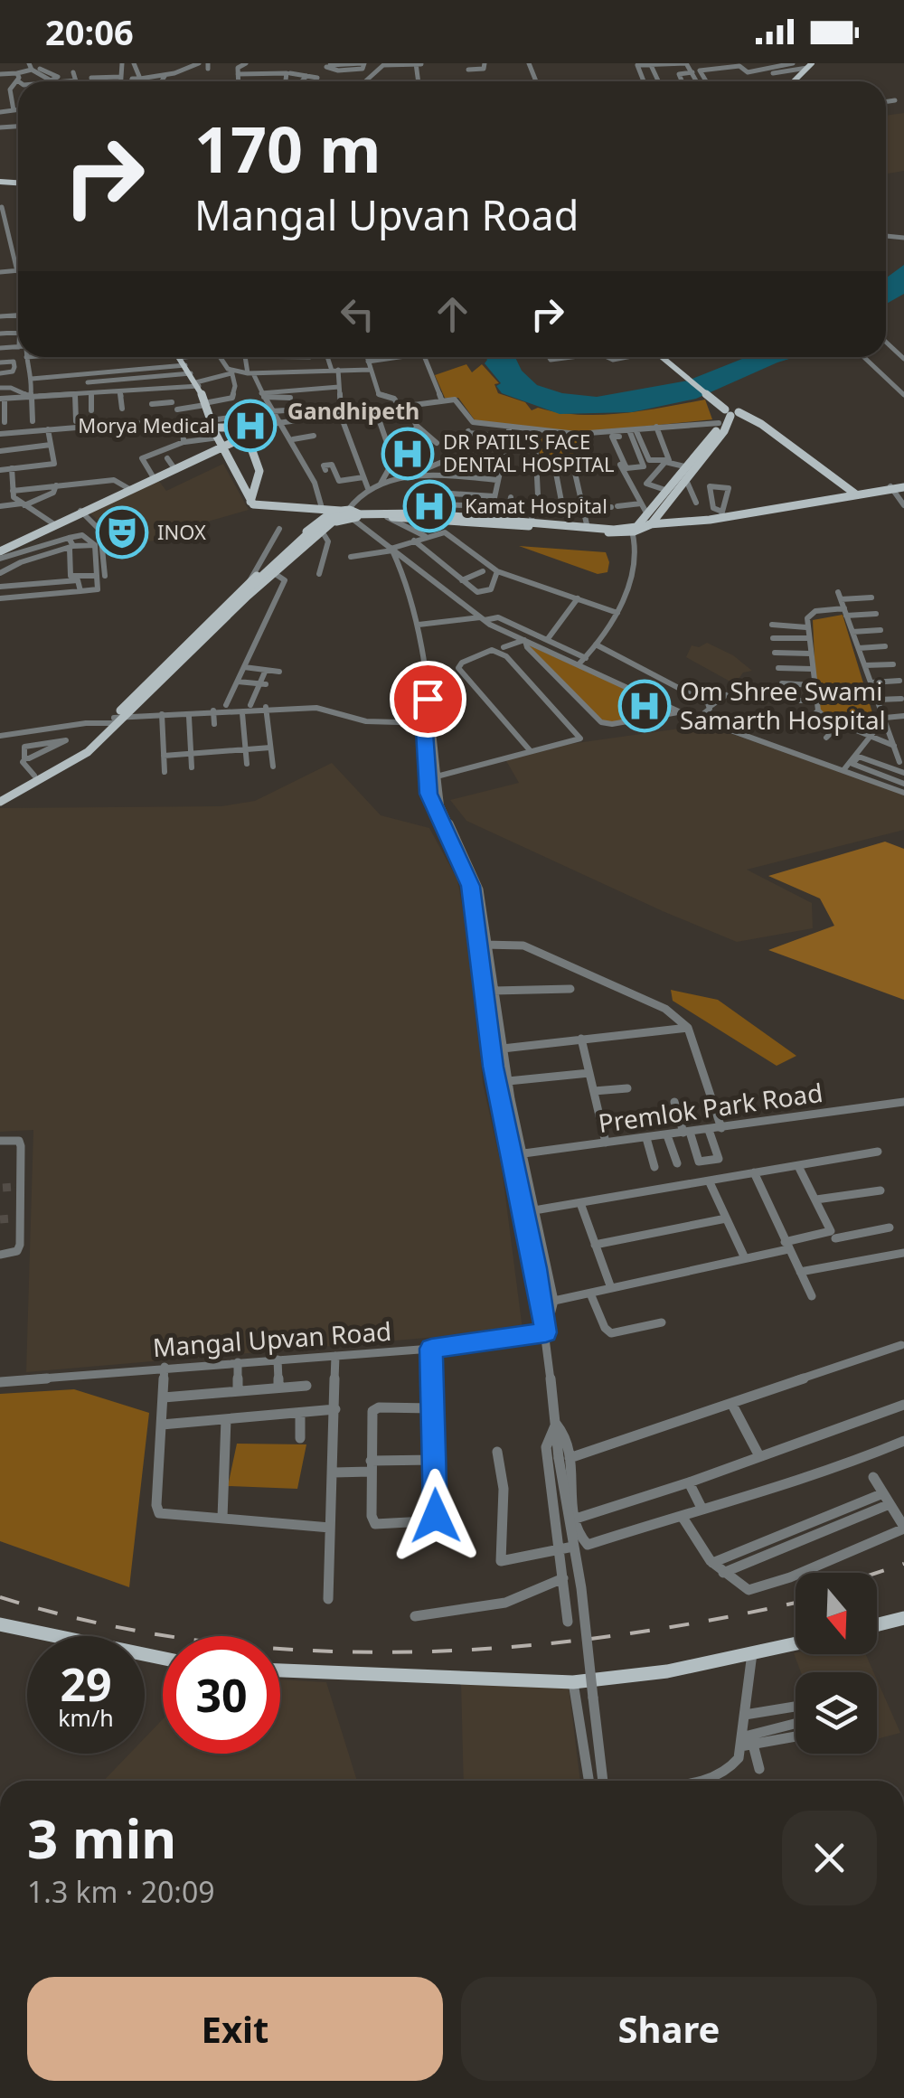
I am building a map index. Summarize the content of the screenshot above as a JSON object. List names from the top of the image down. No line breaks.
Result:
{"streets":{"street":["Premlok Park Road","Mangal Upvan Road"]},"districts":["Gandhipeth"],"places":{"hospital":["Morya Medical","DR PATIL'S FACE DENTAL HOSPITAL","Kamat Hospital","Om Shree Swami Samarth Hospital"],"theatre":["INOX"]},"north":"bottom","page":{"status":"20:06","turn":["170 m","Mangal Upvan Road"],"speed":"29 km/h","limit":"30","heading":["3 min","1.3 km · 20:09"],"buttons":["Exit","Share"]}}
